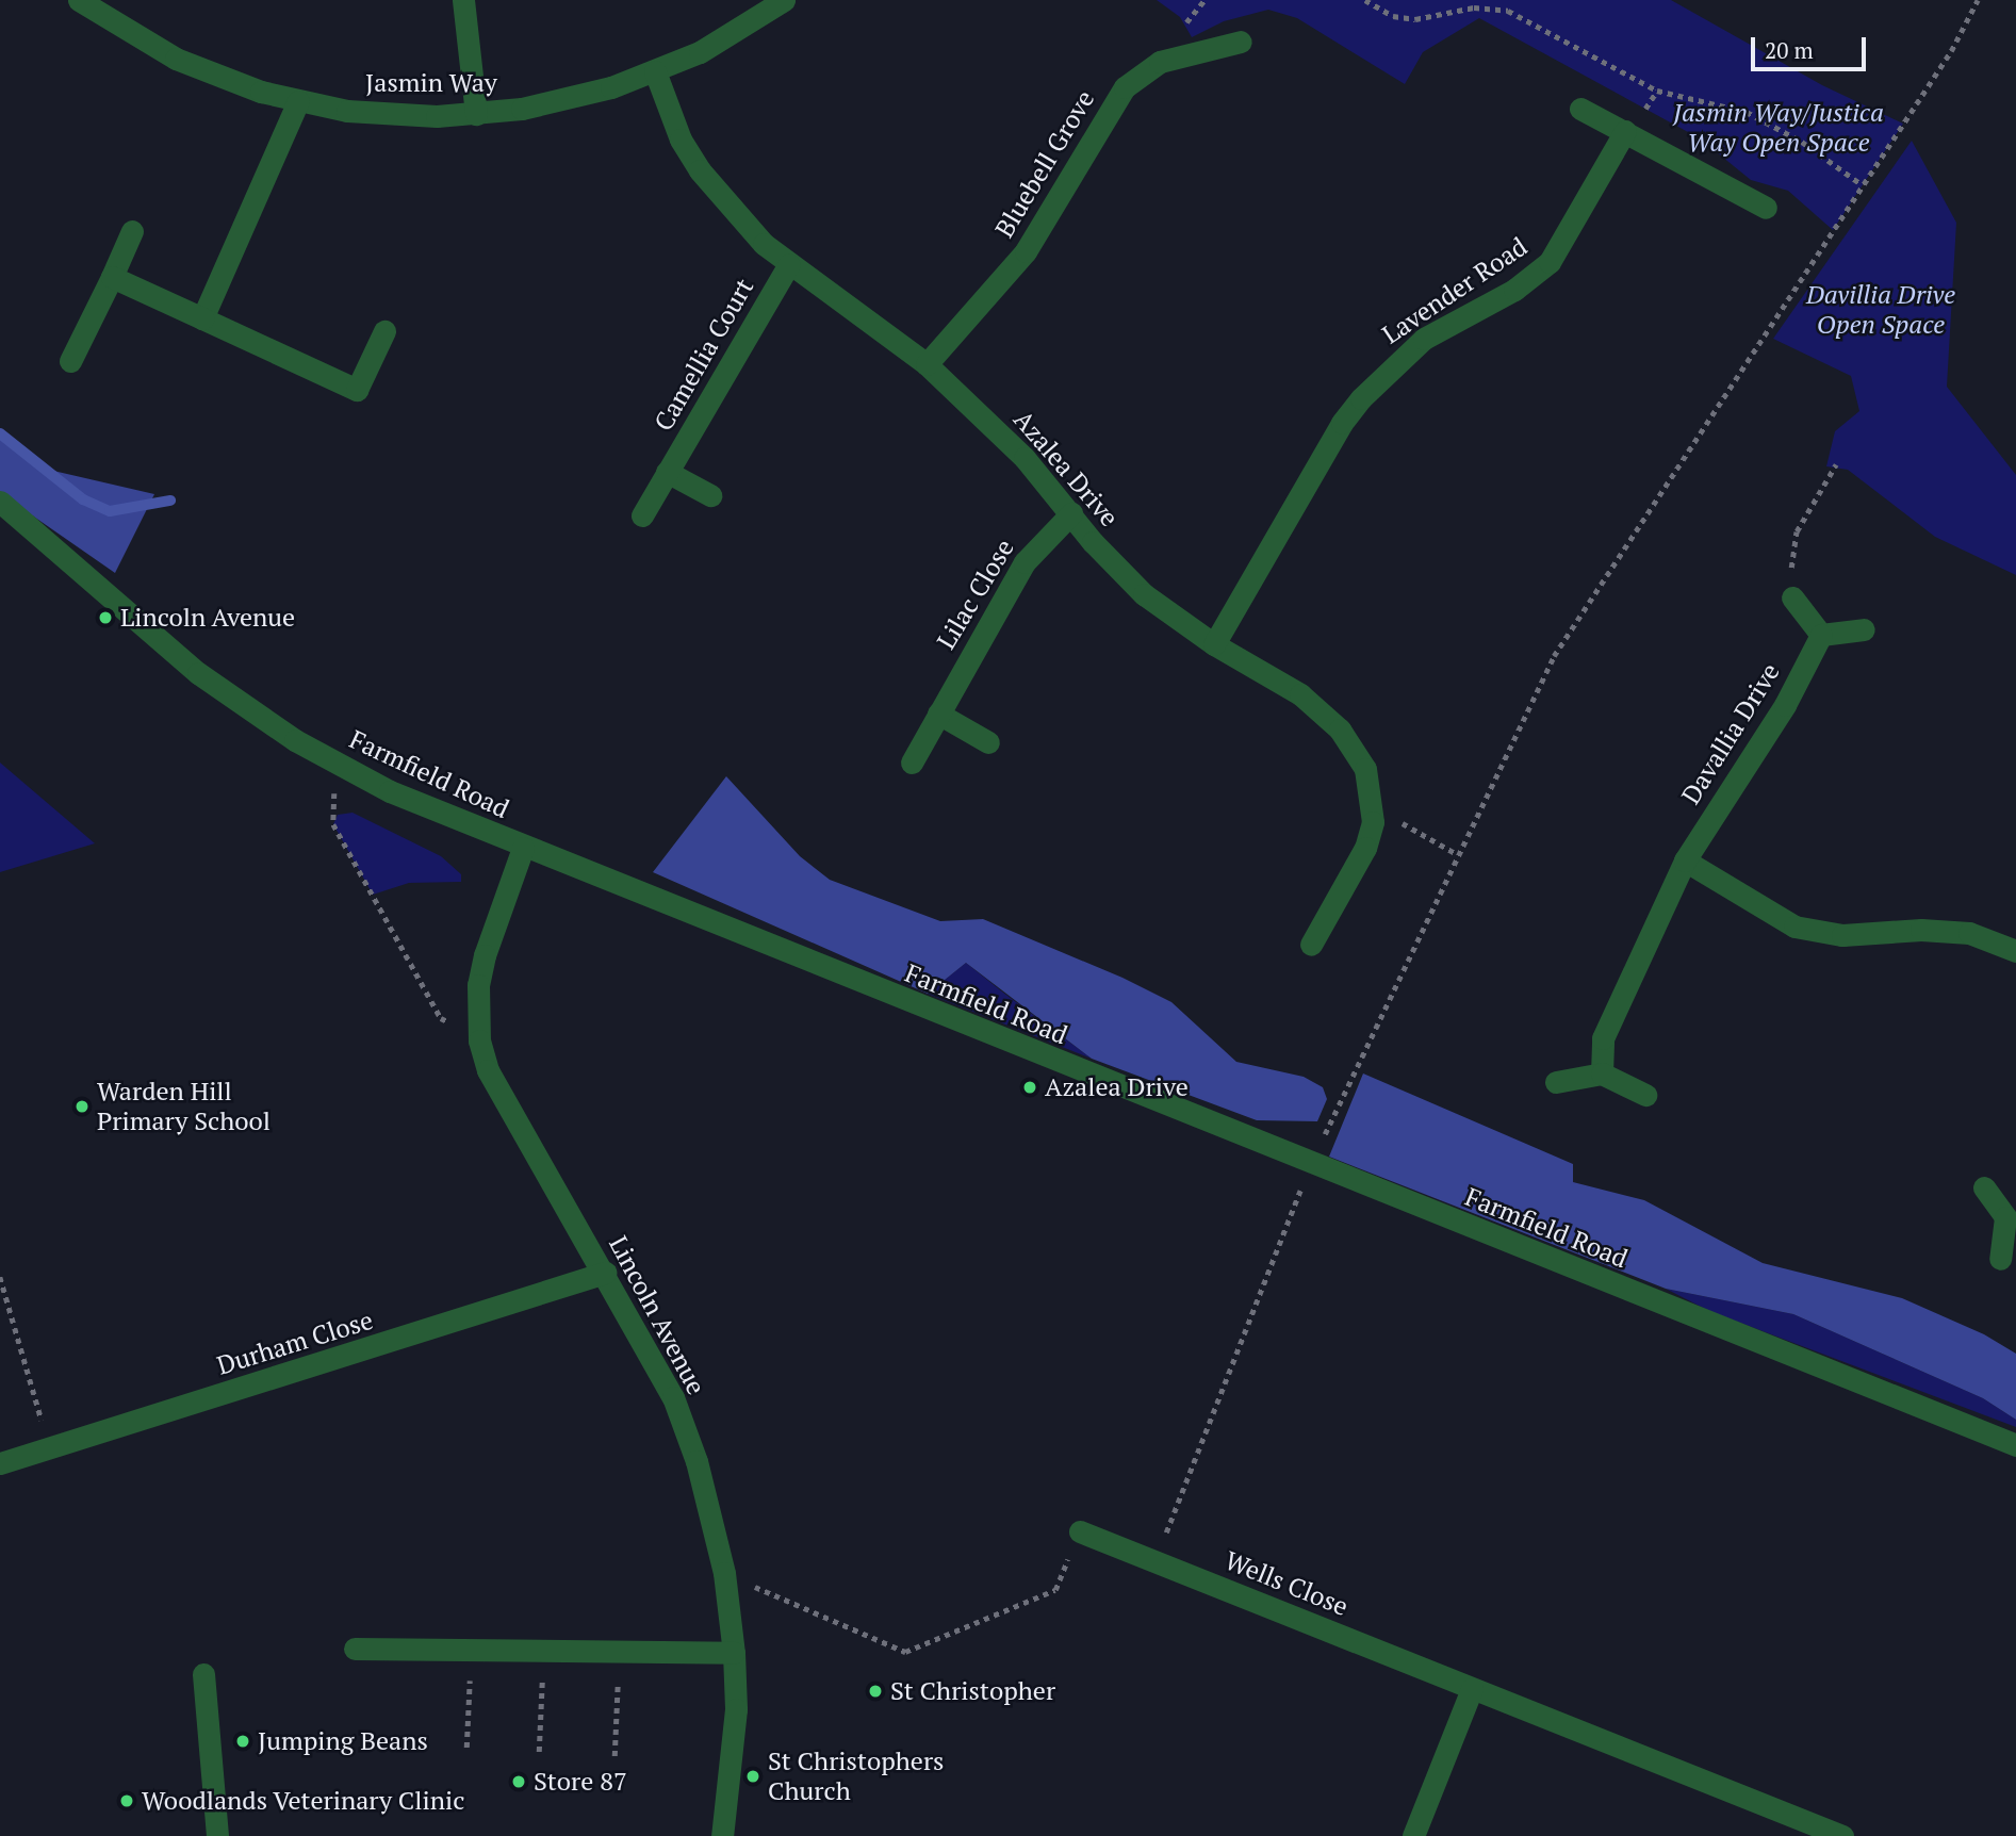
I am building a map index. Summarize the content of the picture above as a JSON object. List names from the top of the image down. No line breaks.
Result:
{"streets":{"street":["Jasmin Way","Bluebell Grove","Lavender Road","Camellia Court","Azalea Drive","Lilac Close","Davallia Drive","Farmfield Road","Lincoln Avenue","Durham Close","Wells Close"]},"crossings":[["Jasmin Way","Azalea Drive"],["Bluebell Grove","Azalea Drive"],["Lavender Road","Azalea Drive"],["Camellia Court","Azalea Drive"],["Azalea Drive","Lilac Close"],["Farmfield Road","Lincoln Avenue"],["Lincoln Avenue","Durham Close"]],"parks":["Jasmin Way/Justica Way Open Space","Davillia Drive Open Space"],"places":["Lincoln Avenue","Azalea Drive","Warden Hill Primary School","St Christopher","Jumping Beans","St Christophers Church","Store 87","Woodlands Veterinary Clinic"],"scale_bar":"20 m"}
